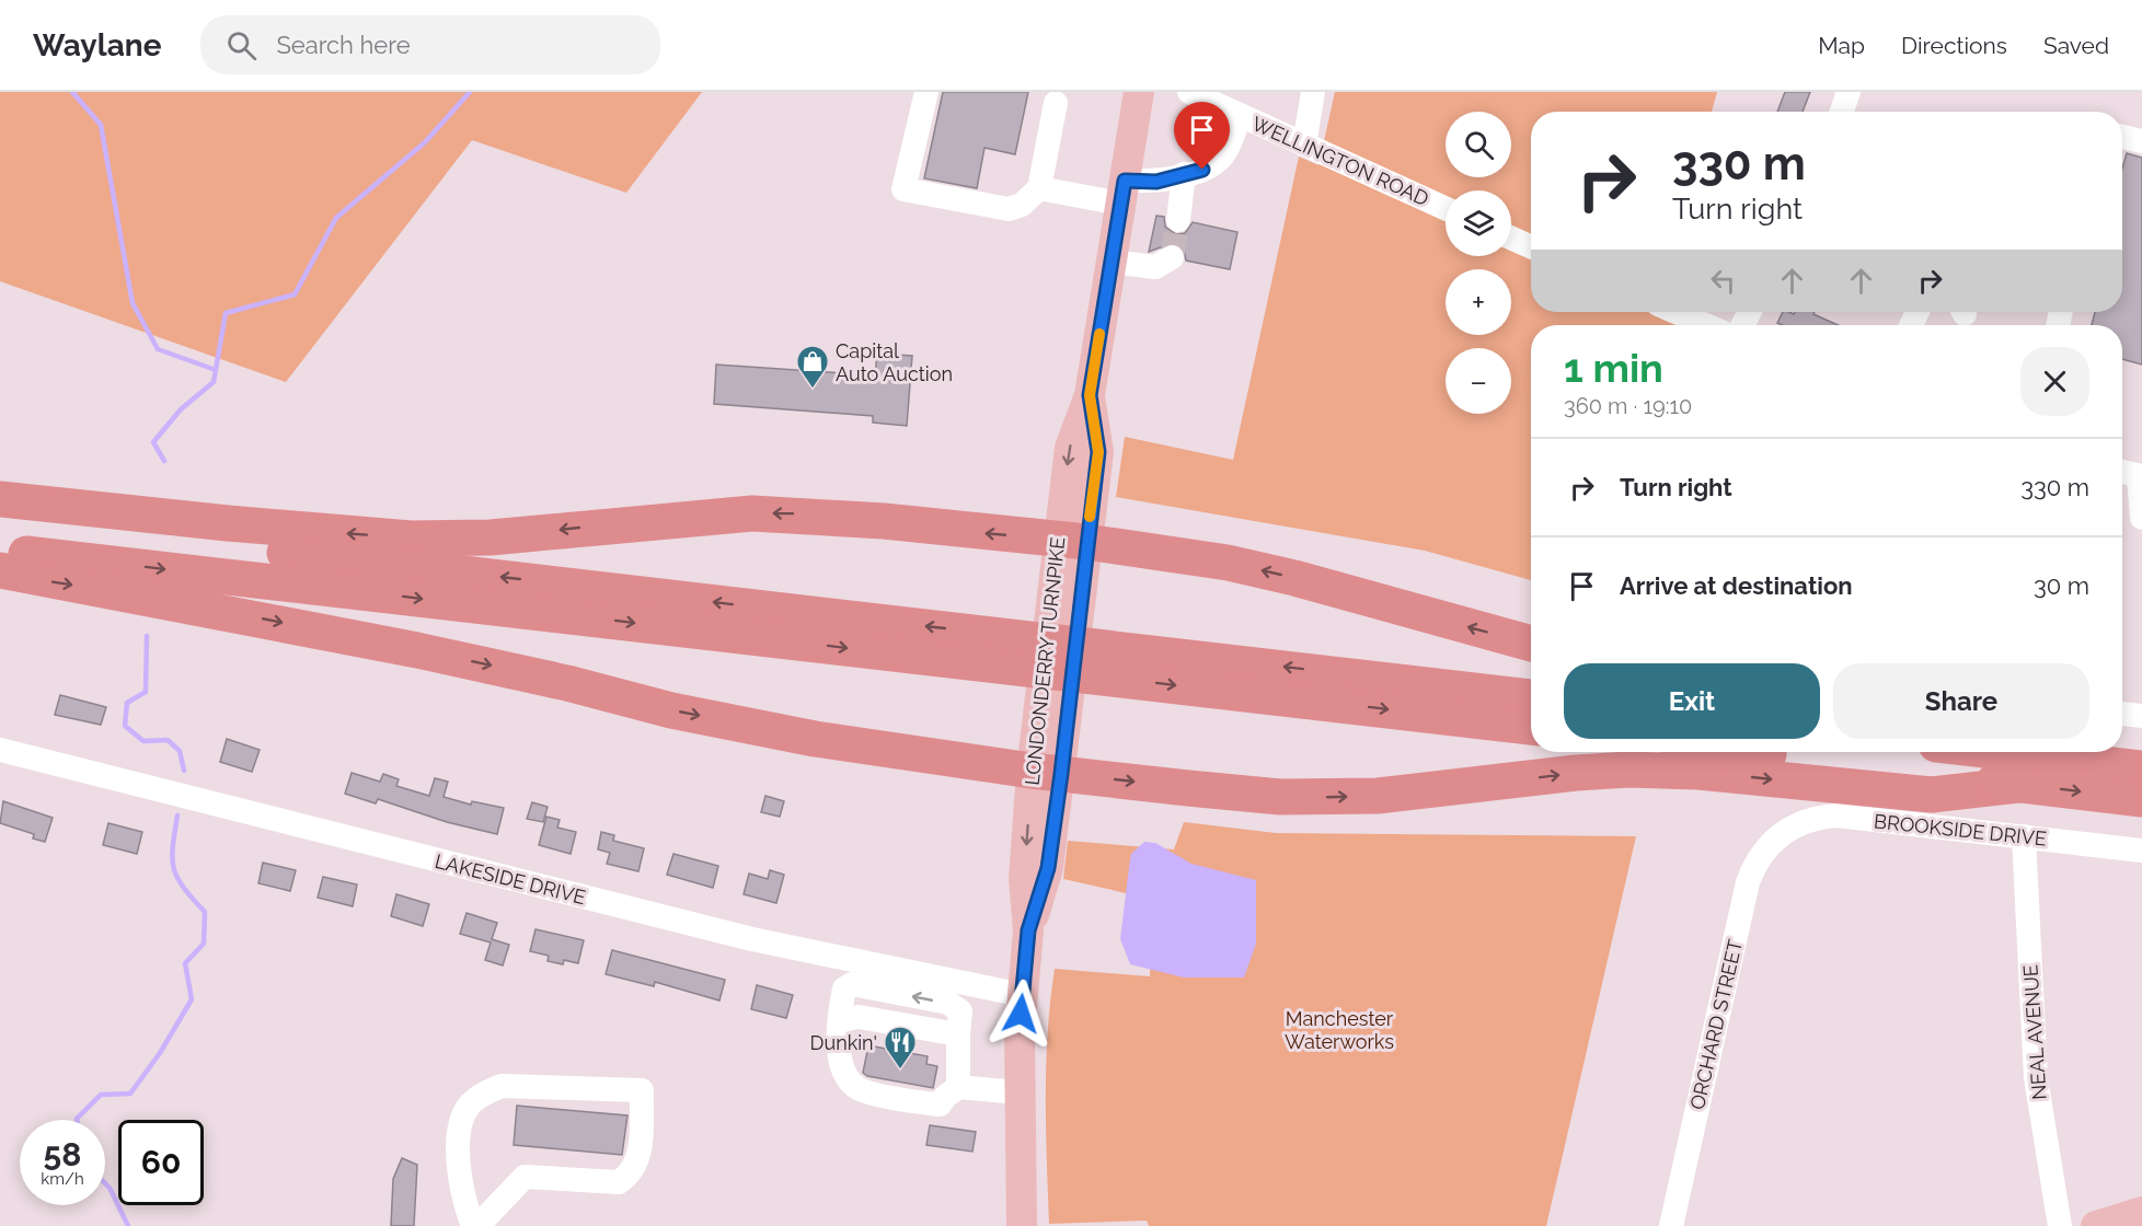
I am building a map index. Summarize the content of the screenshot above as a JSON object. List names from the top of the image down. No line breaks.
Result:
{"streets":{"main road":["LONDONDERRY TURNPIKE"],"street":["WELLINGTON ROAD","BROOKSIDE DRIVE","LAKESIDE DRIVE","ORCHARD STREET","NEAL AVENUE"]},"crossings":[["LONDONDERRY TURNPIKE","LAKESIDE DRIVE"],["BROOKSIDE DRIVE","ORCHARD STREET"],["BROOKSIDE DRIVE","NEAL AVENUE"]],"parks":["Manchester Waterworks"],"places":{"shop":["Capital Auto Auction"],"restaurant":["Dunkin'"]},"page":{"header":"Waylane","search":"Search here","nav":["Map","Directions","Saved"],"map_buttons":["+","−"],"turn":["330 m","Turn right"],"heading":["1 min","360 m · 19:10"],"list":[{"name":"Turn right","value":"330 m"},{"name":"Arrive at destination","value":"30 m"}],"buttons":["Exit","Share"],"speed":"58 km/h","limit":"60"}}
